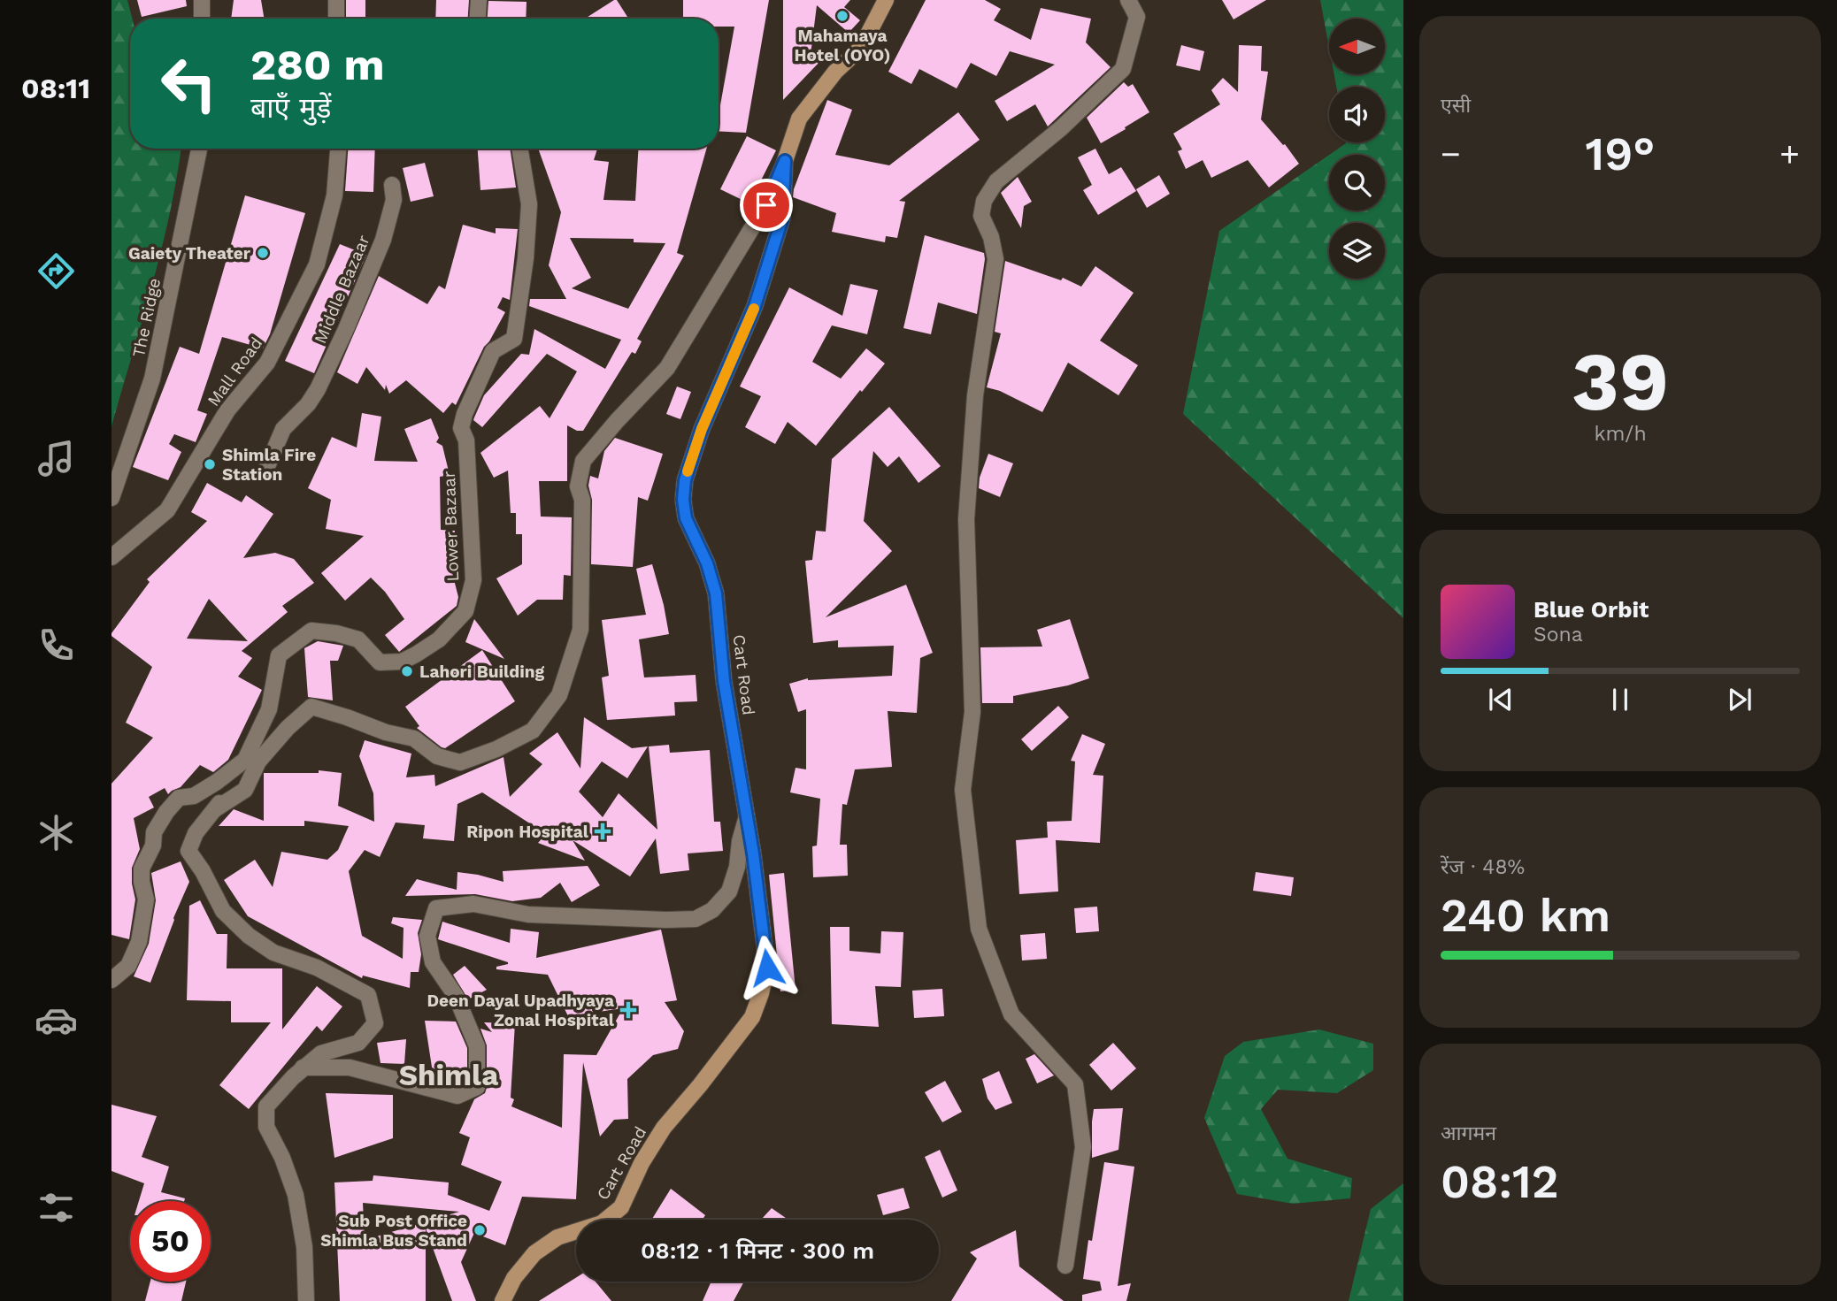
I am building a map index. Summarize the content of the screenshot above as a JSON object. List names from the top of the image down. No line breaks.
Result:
{"streets":{"main road":["Cart Road"],"street":["Middle Bazaar","The Ridge","Mall Road","Lower Bazaar"]},"districts":["Shimla"],"places":{"other":["Mahamaya Hotel (OYO)","Gaiety Theater","Shimla Fire Station","Lahori Building","Sub Post Office Shimla Bus Stand"],"health":["Ripon Hospital","Deen Dayal Upadhyaya Zonal Hospital"]},"north":"left","page":{"tabs":"08:11","tile":["एसी",["39","km/h"],["रेंज · 48%","240 km"],["आगमन","08:12"]],"turn":["280 m","बाएँ मुड़ें"],"heat":["−","19°","+"],"song":["Blue Orbit","Sona"],"limit":"50","trip":"08:12 · 1 मिनट · 300 m"}}
